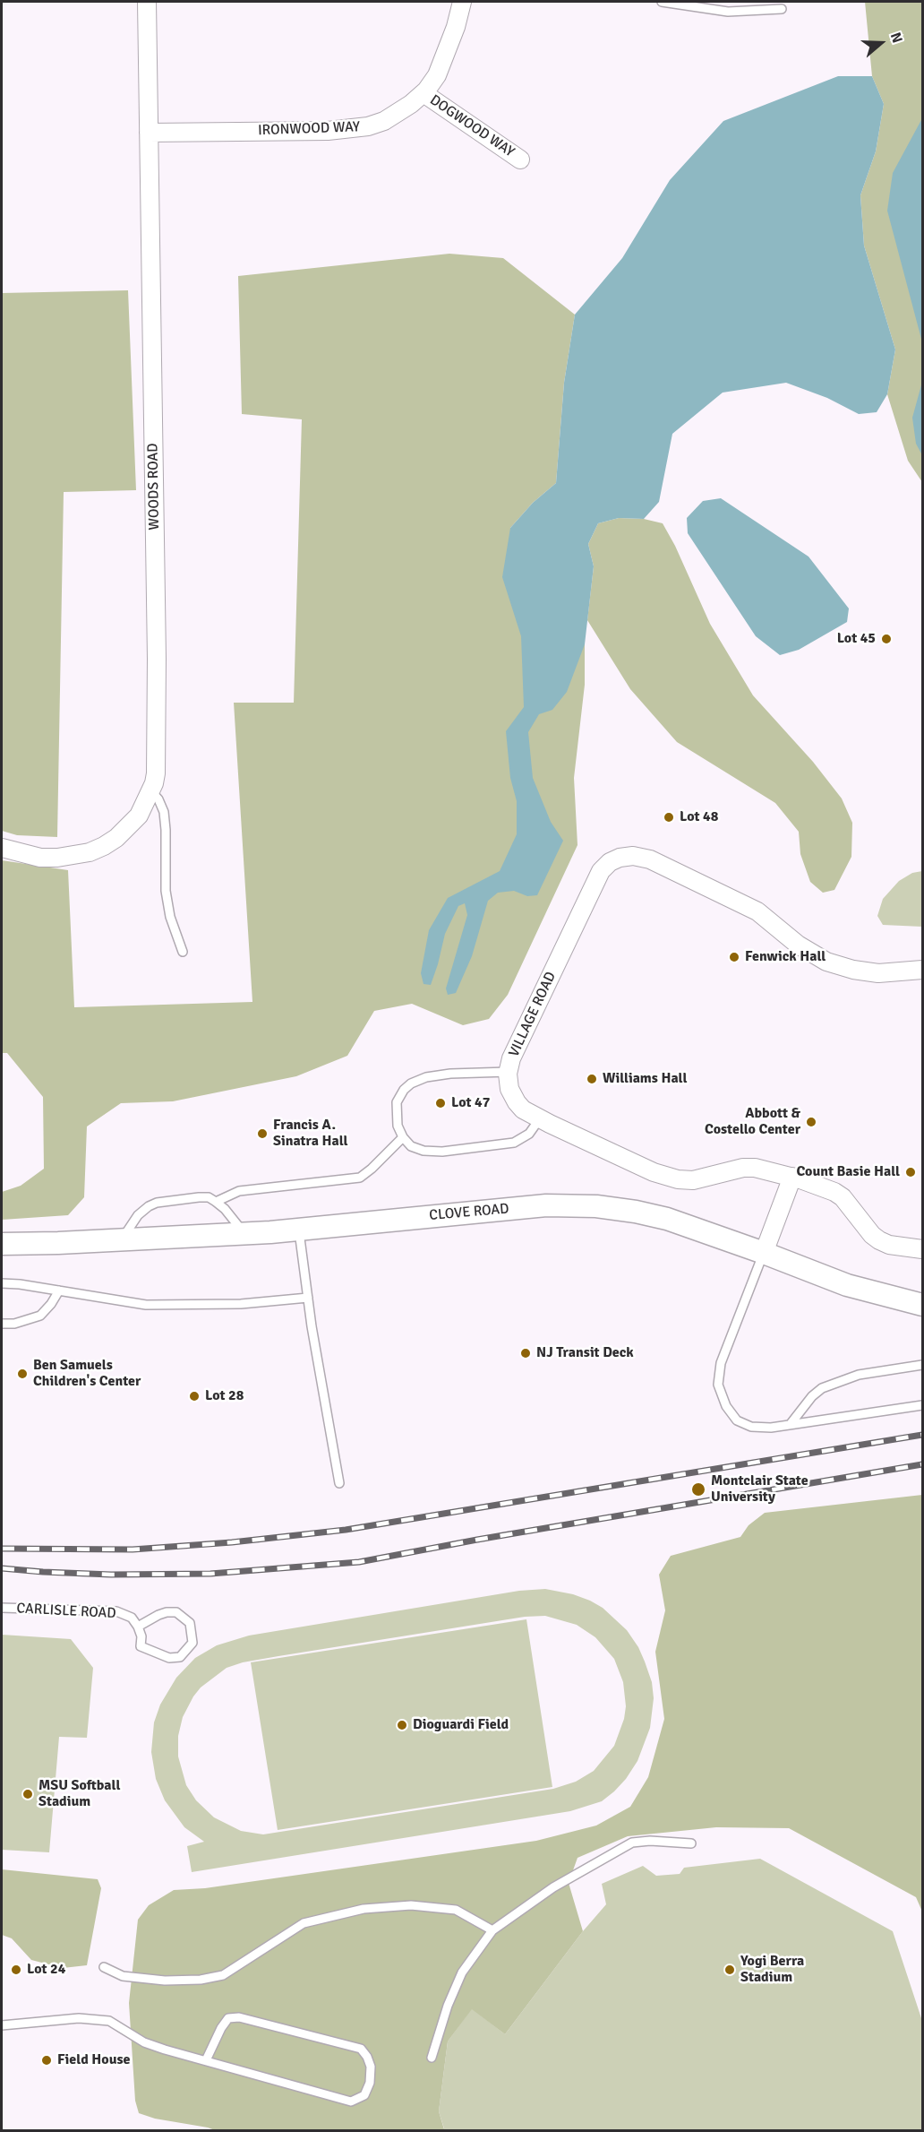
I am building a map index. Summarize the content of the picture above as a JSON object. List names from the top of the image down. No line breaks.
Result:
{"streets":{"street":["DOGWOOD WAY","IRONWOOD WAY","WOODS ROAD","VILLAGE ROAD","CLOVE ROAD"],"lane":["CARLISLE ROAD"]},"crossings":[["DOGWOOD WAY","IRONWOOD WAY"],["IRONWOOD WAY","WOODS ROAD"]],"places":["Lot 45","Lot 48","Fenwick Hall","Williams Hall","Lot 47","Abbott & Costello Center","Francis A. Sinatra Hall","Count Basie Hall","NJ Transit Deck","Ben Samuels Children's Center","Lot 28","Montclair State University","Dioguardi Field","MSU Softball Stadium","Lot 24","Yogi Berra Stadium","Field House"],"north":"right"}
